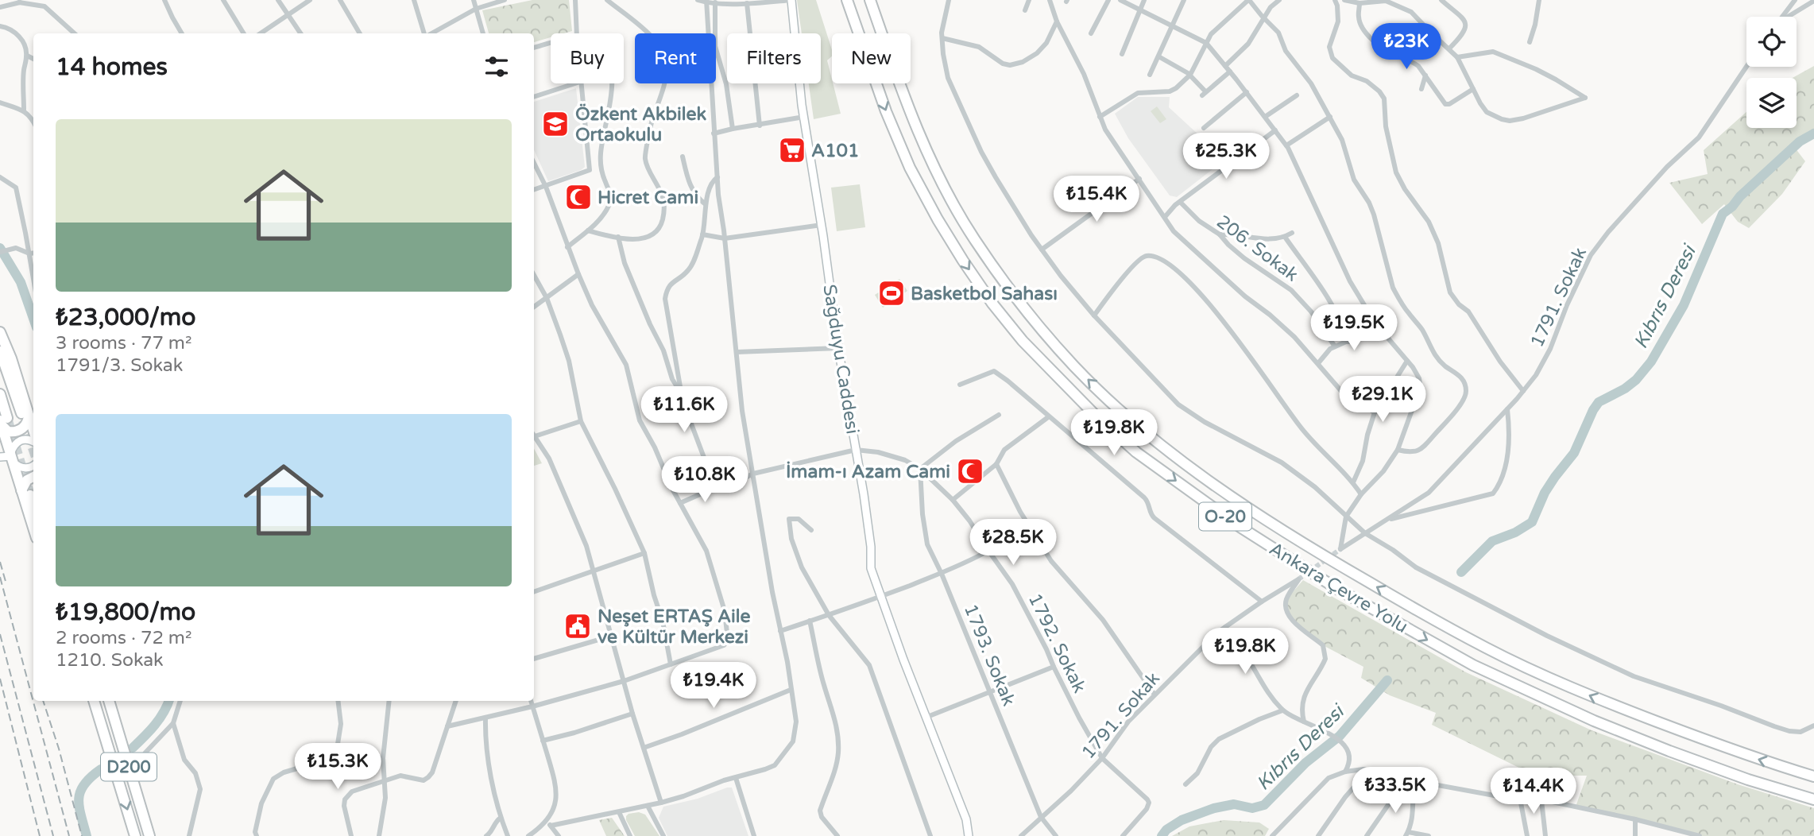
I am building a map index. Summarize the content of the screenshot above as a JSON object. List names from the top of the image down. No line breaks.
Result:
{"streets":{"highway":["O-20","Ankara Çevre Yolu","D200"],"street":["206. Sokak","1791. Sokak","Sağduyu Caddesi","1792. Sokak","1793. Sokak"]},"crossings":[["1791. Sokak","1792. Sokak"],["1791. Sokak","1793. Sokak"],["Sağduyu Caddesi","1792. Sokak"],["1792. Sokak","1793. Sokak"]],"water":["Kıbrıs Deresi"],"places":{"school or university":["Özkent Akbilek Ortaokulu"],"supermarket":["A101"],"mosque":["Hicret Cami","İmam-ı Azam Cami"],"sports":["Basketbol Sahası"],"public building":["Neşet ERTAŞ Aile ve Kültür Merkezi"]},"page":{"price":["₺23K","₺25.3K","₺15.4K","₺19.5K","₺29.1K","₺11.6K","₺19.8K","₺10.8K","₺28.5K","₺19.8K","₺19.4K","₺15.3K","₺33.5K","₺14.4K"],"chip":["Buy","Rent","Filters","New"],"heading":"14 homes","list":[{"name":"₺23,000/mo","note":"3 rooms · 77 m² · 1791/3. Sokak"},{"name":"₺19,800/mo","note":"2 rooms · 72 m² · 1210. Sokak"}]}}
